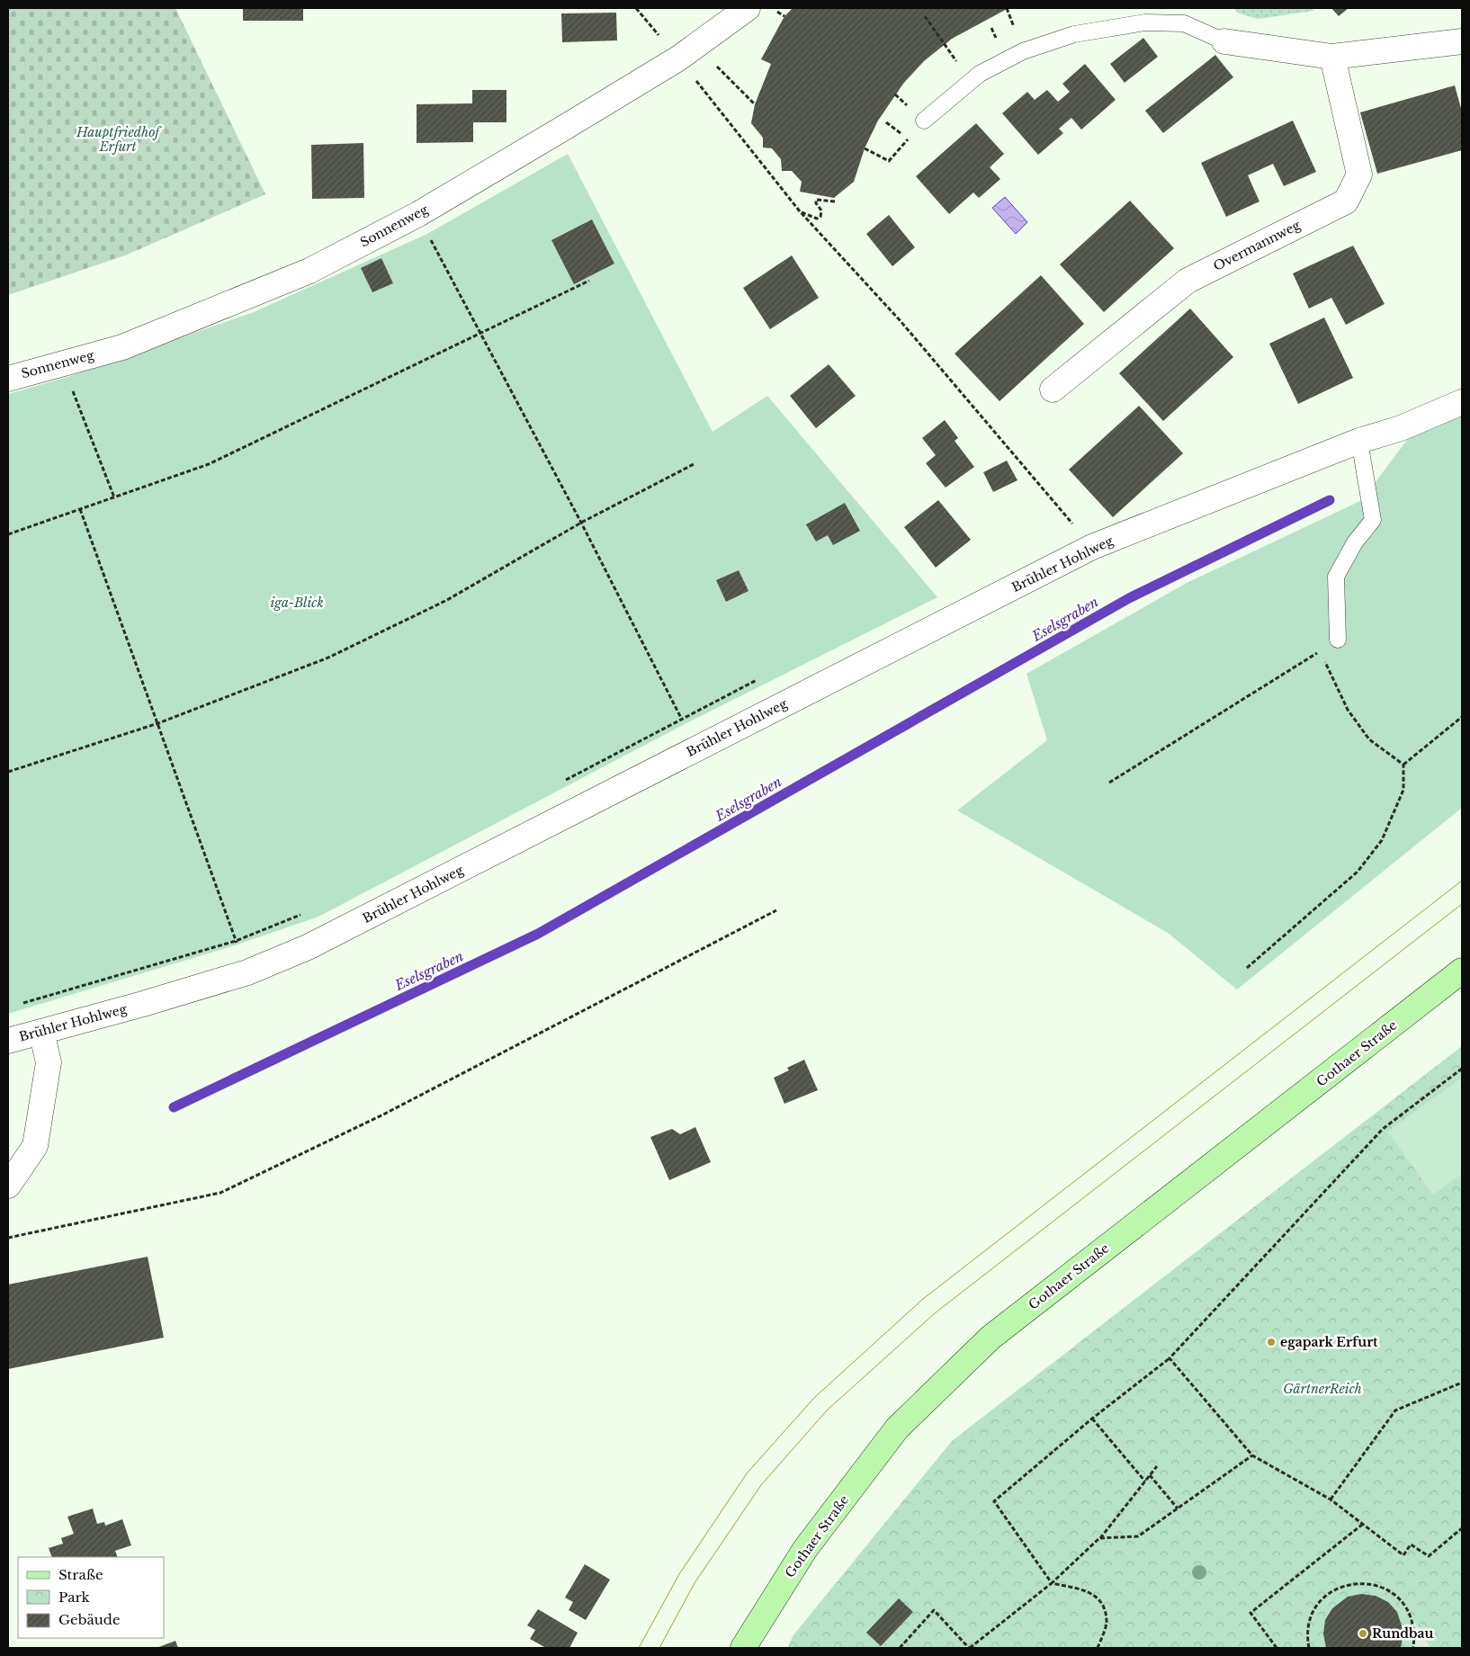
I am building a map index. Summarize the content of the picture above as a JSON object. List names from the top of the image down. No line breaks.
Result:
{"streets":{"main road":["Gothaer Straße"],"street":["Sonnenweg","Overmannweg","Brühler Hohlweg"]},"water":["Eselsgraben"],"parks":["Hauptfriedhof Erfurt","iga-Blick","GärtnerReich"],"places":["egapark Erfurt","Rundbau"],"legend":["Straße","Park","Gebäude"]}
